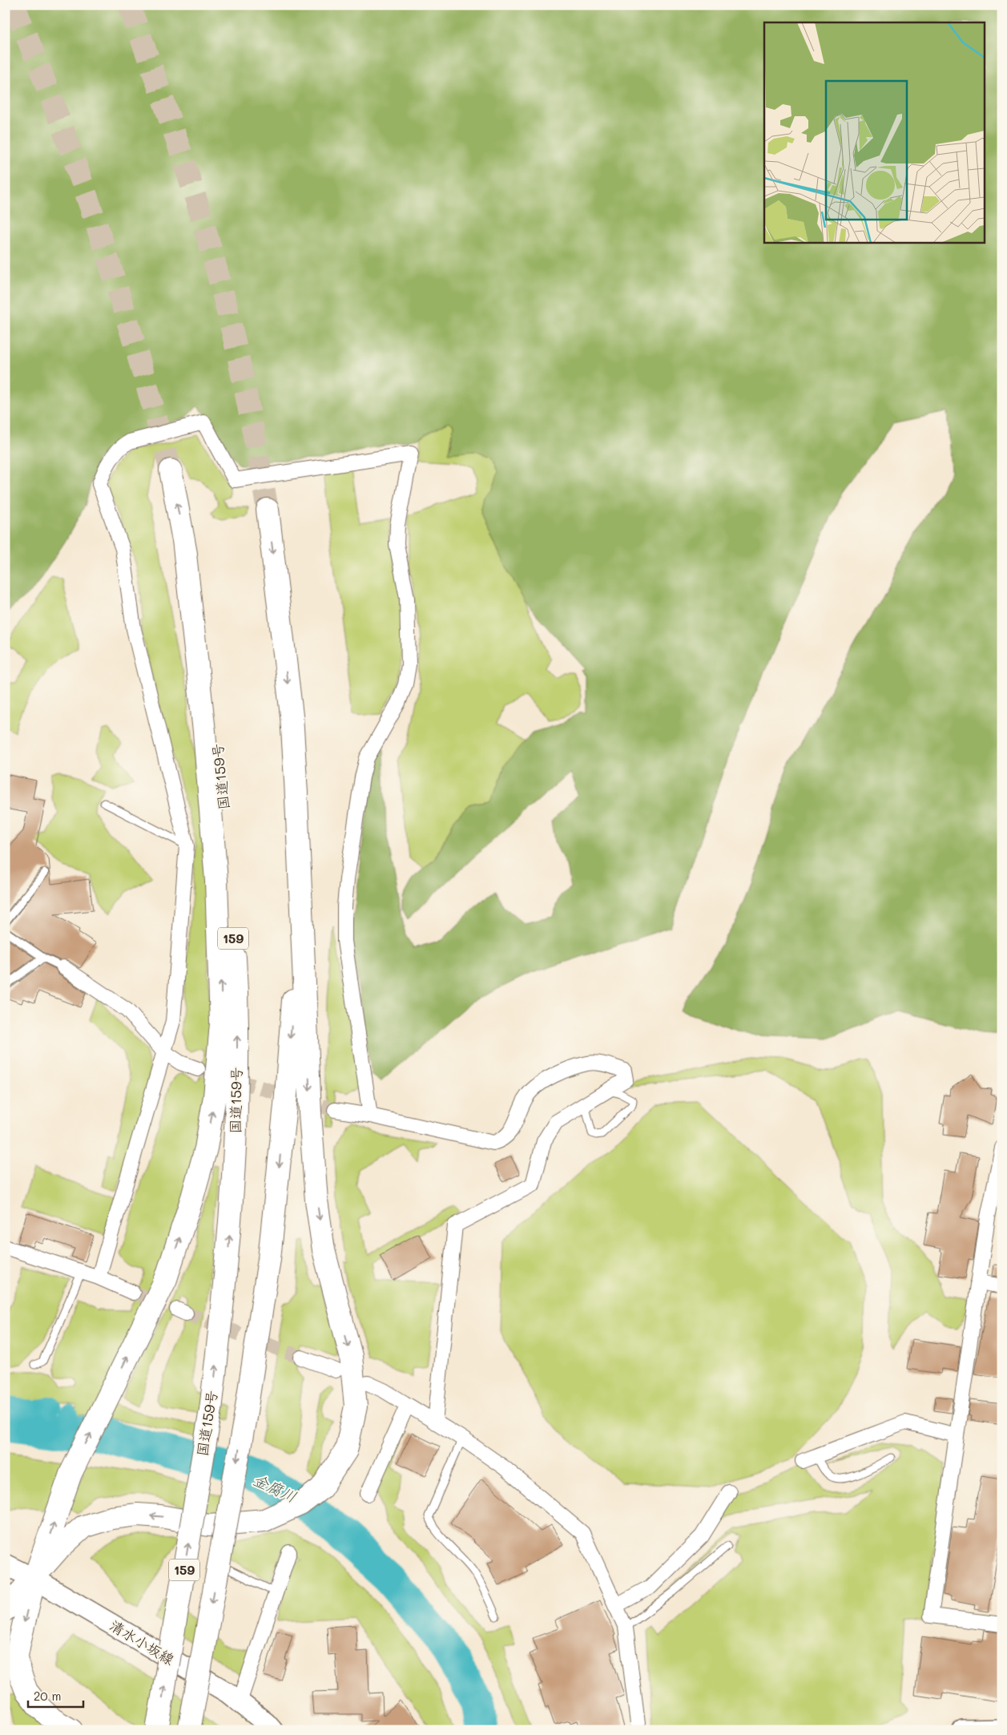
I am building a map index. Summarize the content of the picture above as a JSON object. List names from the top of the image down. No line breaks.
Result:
{"streets":{"highway":["国道159号","159"],"main road":["清水小坂線"]},"crossings":[["国道159号","159"],["159","清水小坂線"]],"water":["金腐川"],"scale_bar":"20 m"}
